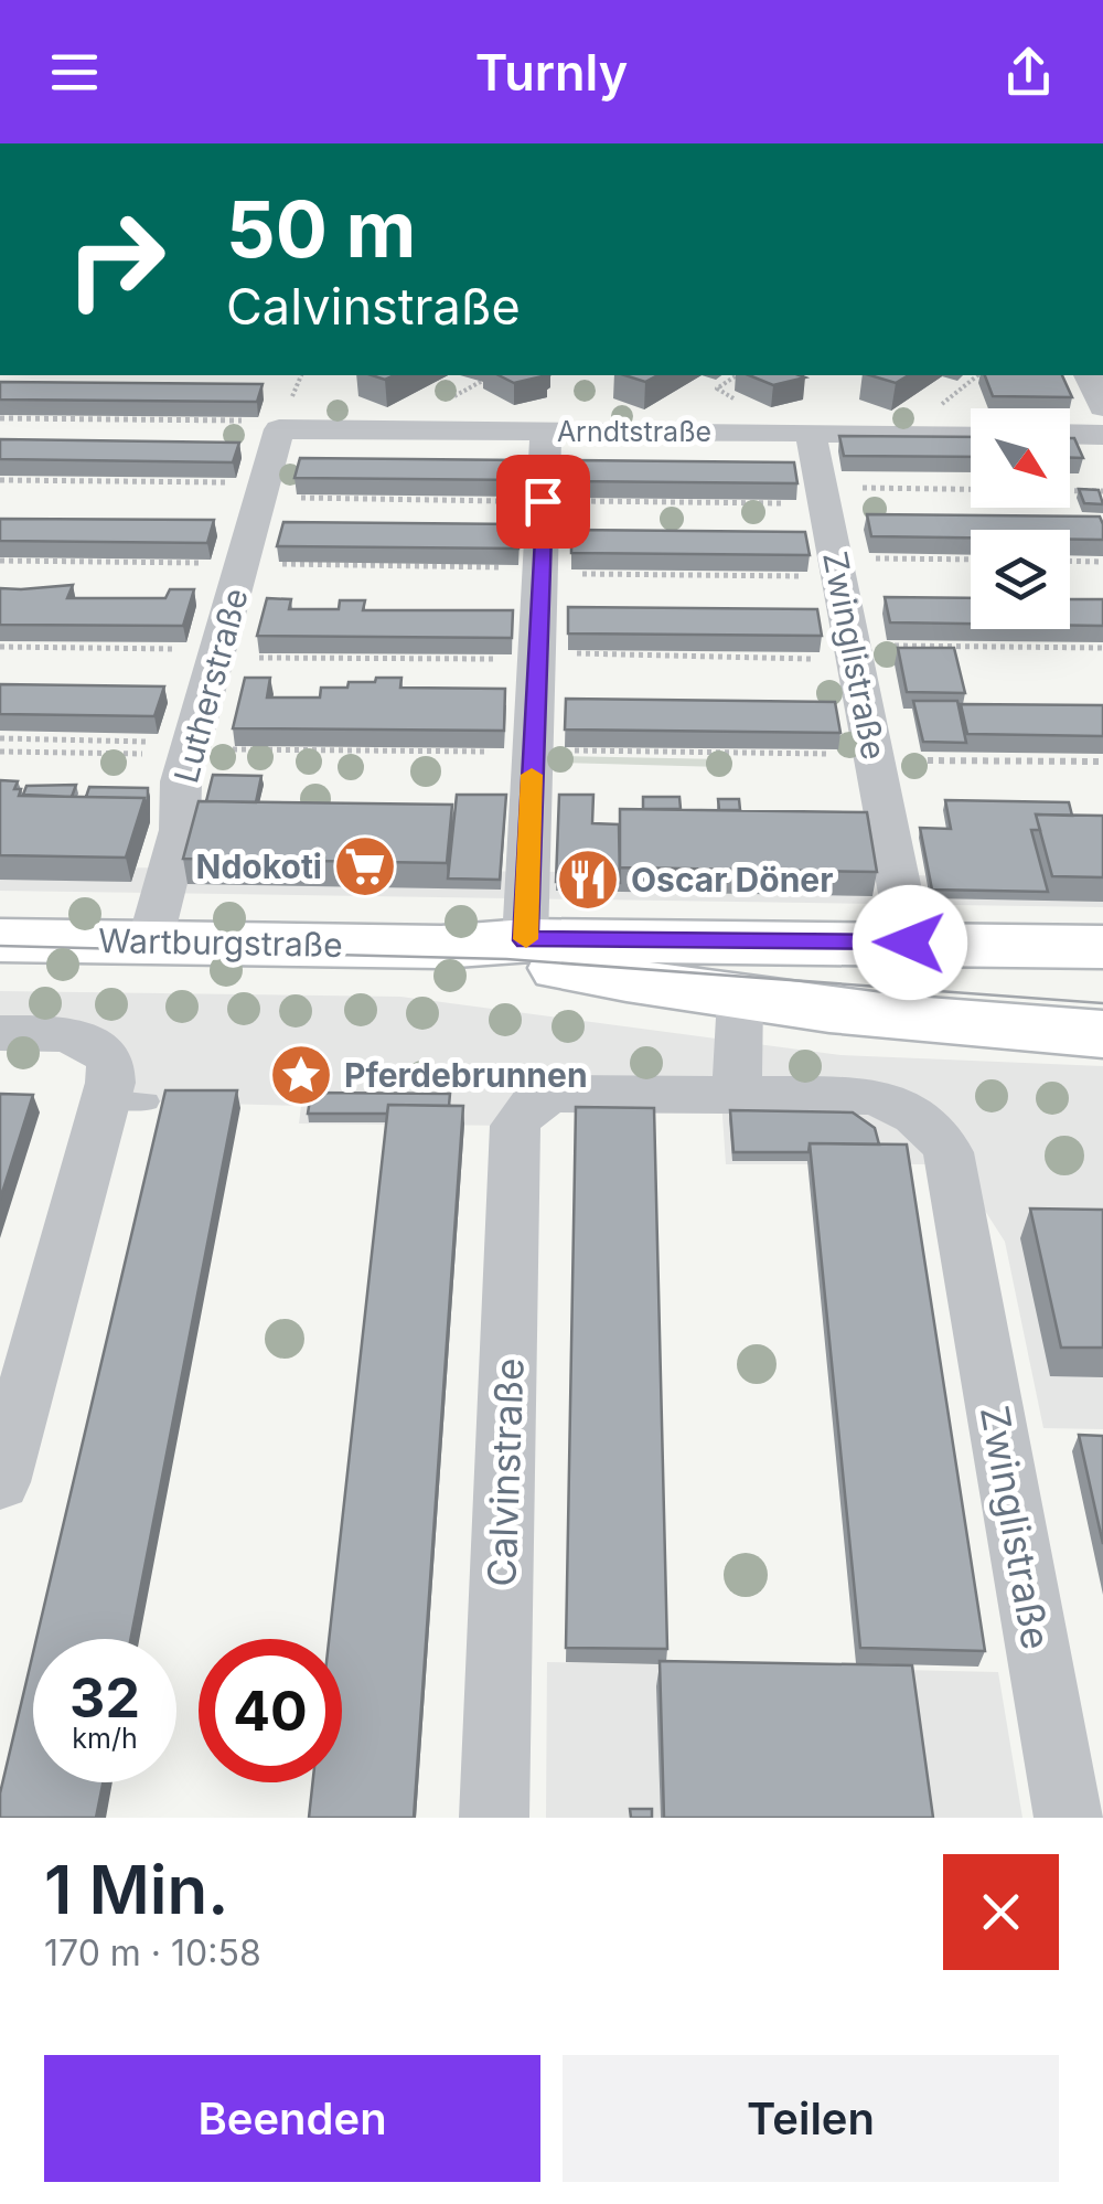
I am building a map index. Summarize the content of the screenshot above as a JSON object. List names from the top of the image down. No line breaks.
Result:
{"streets":{"street":["Arndtstraße","Zwinglistraße","Lutherstraße","Wartburgstraße","Calvinstraße"]},"crossings":[["Arndtstraße","Zwinglistraße"],["Arndtstraße","Lutherstraße"],["Zwinglistraße","Wartburgstraße"],["Zwinglistraße","Calvinstraße"],["Lutherstraße","Wartburgstraße"]],"places":{"supermarket":["Ndokoti"],"restaurant":["Oscar Döner"],"place":["Pferdebrunnen"]},"north":"bottom right","page":{"header":"Turnly","turn":["50 m","Calvinstraße"],"speed":"32 km/h","limit":"40","heading":["1 Min.","170 m · 10:58"],"buttons":["Beenden","Teilen"]}}
